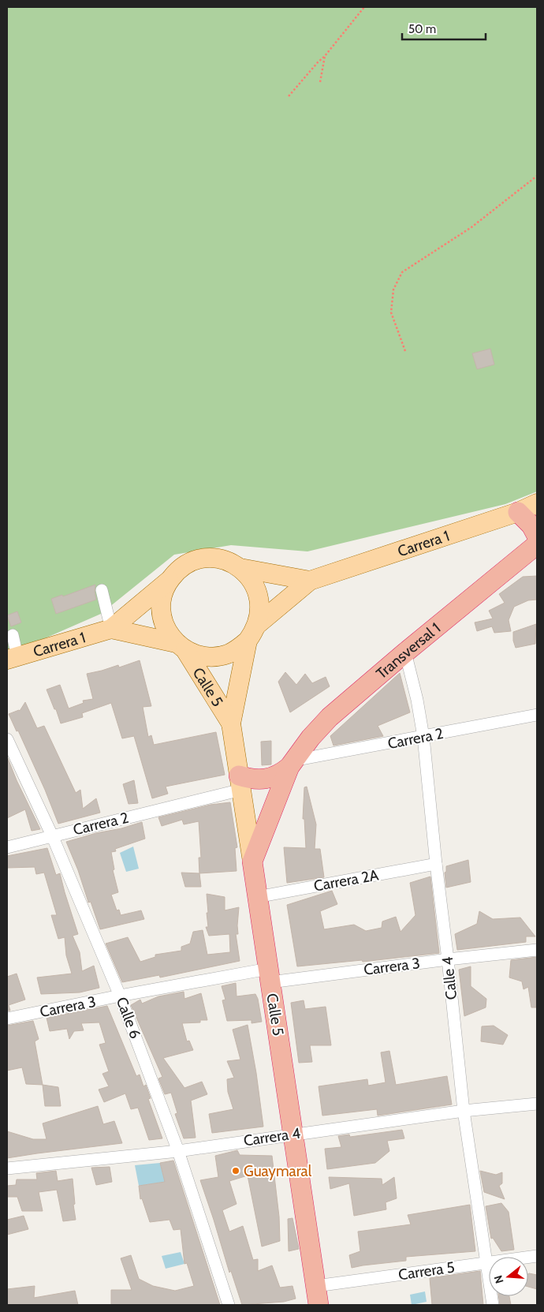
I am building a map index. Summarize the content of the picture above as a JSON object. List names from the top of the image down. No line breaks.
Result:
{"streets":{"highway":["Transversal 1","Calle 5"],"main road":["Carrera 1"],"street":["Carrera 2","Carrera 2A","Carrera 3","Calle 4","Calle 6","Carrera 4","Carrera 5"]},"crossings":[["Carrera 1","Calle 5"],["Transversal 1","Calle 5"],["Transversal 1","Carrera 2"],["Transversal 1","Calle 4"],["Calle 5","Carrera 2"],["Calle 5","Carrera 2A"],["Calle 5","Carrera 3"],["Calle 5","Carrera 4"],["Calle 5","Carrera 5"],["Carrera 2","Calle 4"],["Carrera 2","Calle 6"],["Carrera 2A","Calle 4"],["Carrera 3","Calle 4"],["Carrera 3","Calle 6"],["Calle 4","Carrera 4"],["Calle 4","Carrera 5"],["Calle 6","Carrera 4"]],"places":["Guaymaral"],"scale_bar":"50 m","north":"left"}
